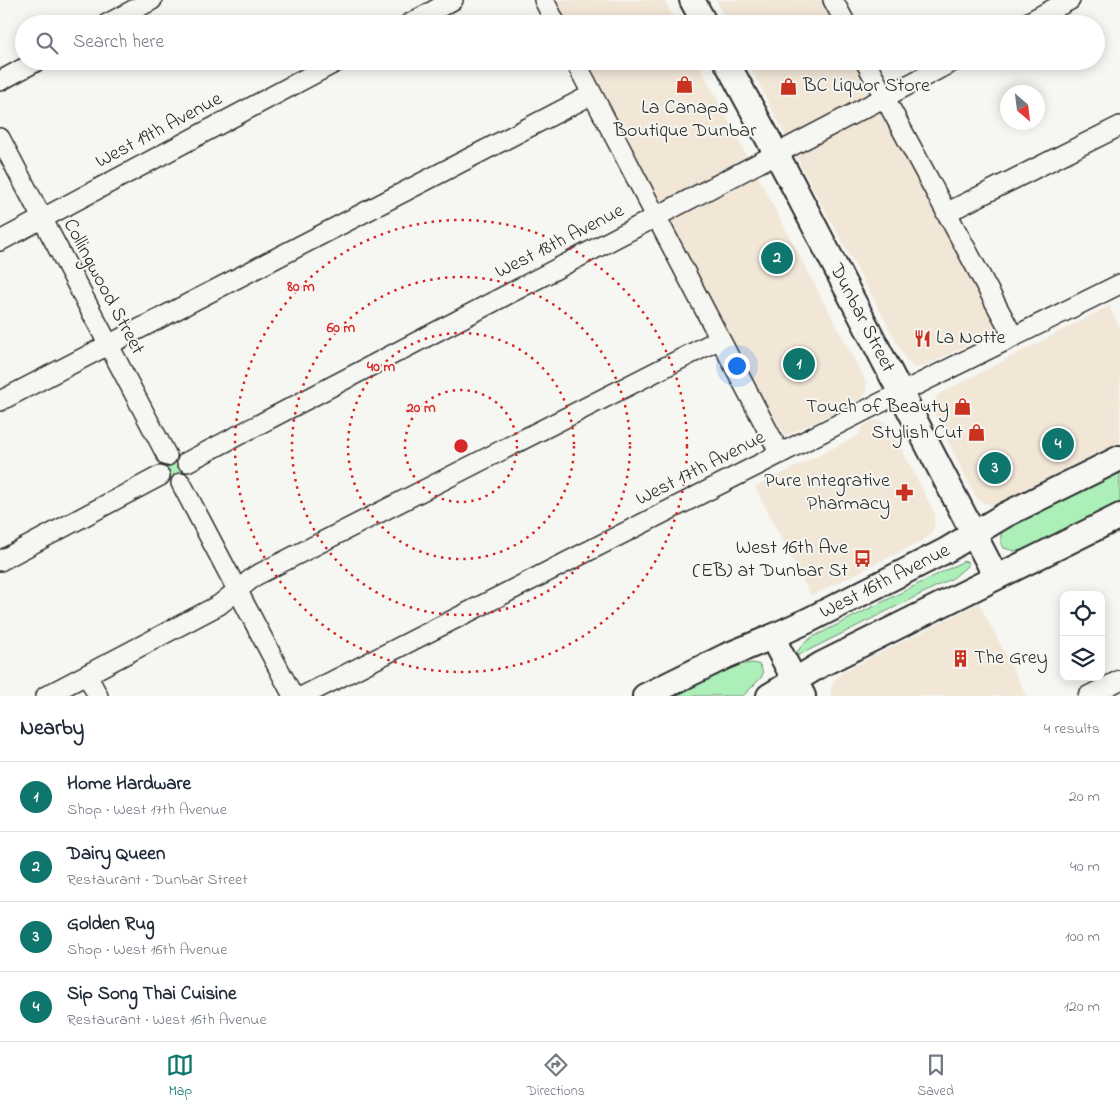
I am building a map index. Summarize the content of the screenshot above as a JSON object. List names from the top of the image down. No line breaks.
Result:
{"streets":{"main road":["Dunbar Street","West 16th Avenue"],"street":["West 19th Avenue","West 18th Avenue","Collingwood Street","West 17th Avenue"]},"crossings":[["West 19th Avenue","Collingwood Street"],["West 18th Avenue","Collingwood Street"],["West 18th Avenue","Dunbar Street"],["Dunbar Street","West 17th Avenue"],["Dunbar Street","West 16th Avenue"]],"places":{"shop":["La Canapa Boutique Dunbar","BC Liquor Store","Touch of Beauty","Stylish Cut"],"restaurant":["La Notte"],"pharmacy":["Pure Integrative Pharmacy"],"bus stop":["West 16th Ave (EB) at Dunbar St"],"building":["The Grey"]},"north":"bottom right","page":{"search":"Search here","pins":["2","1","4","3"],"heading":["Nearby","4 results"],"list":[{"mark":"1","name":"Home Hardware","note":"Shop · West 17th Avenue","value":"20 m"},{"mark":"2","name":"Dairy Queen","note":"Restaurant · Dunbar Street","value":"40 m"},{"mark":"3","name":"Golden Rug","note":"Shop · West 16th Avenue","value":"100 m"},{"mark":"4","name":"Sip Song Thai Cuisine","note":"Restaurant · West 16th Avenue","value":"120 m"}],"nav":["Map","Directions","Saved"]},"rings":["80 m","60 m","40 m","20 m"]}
